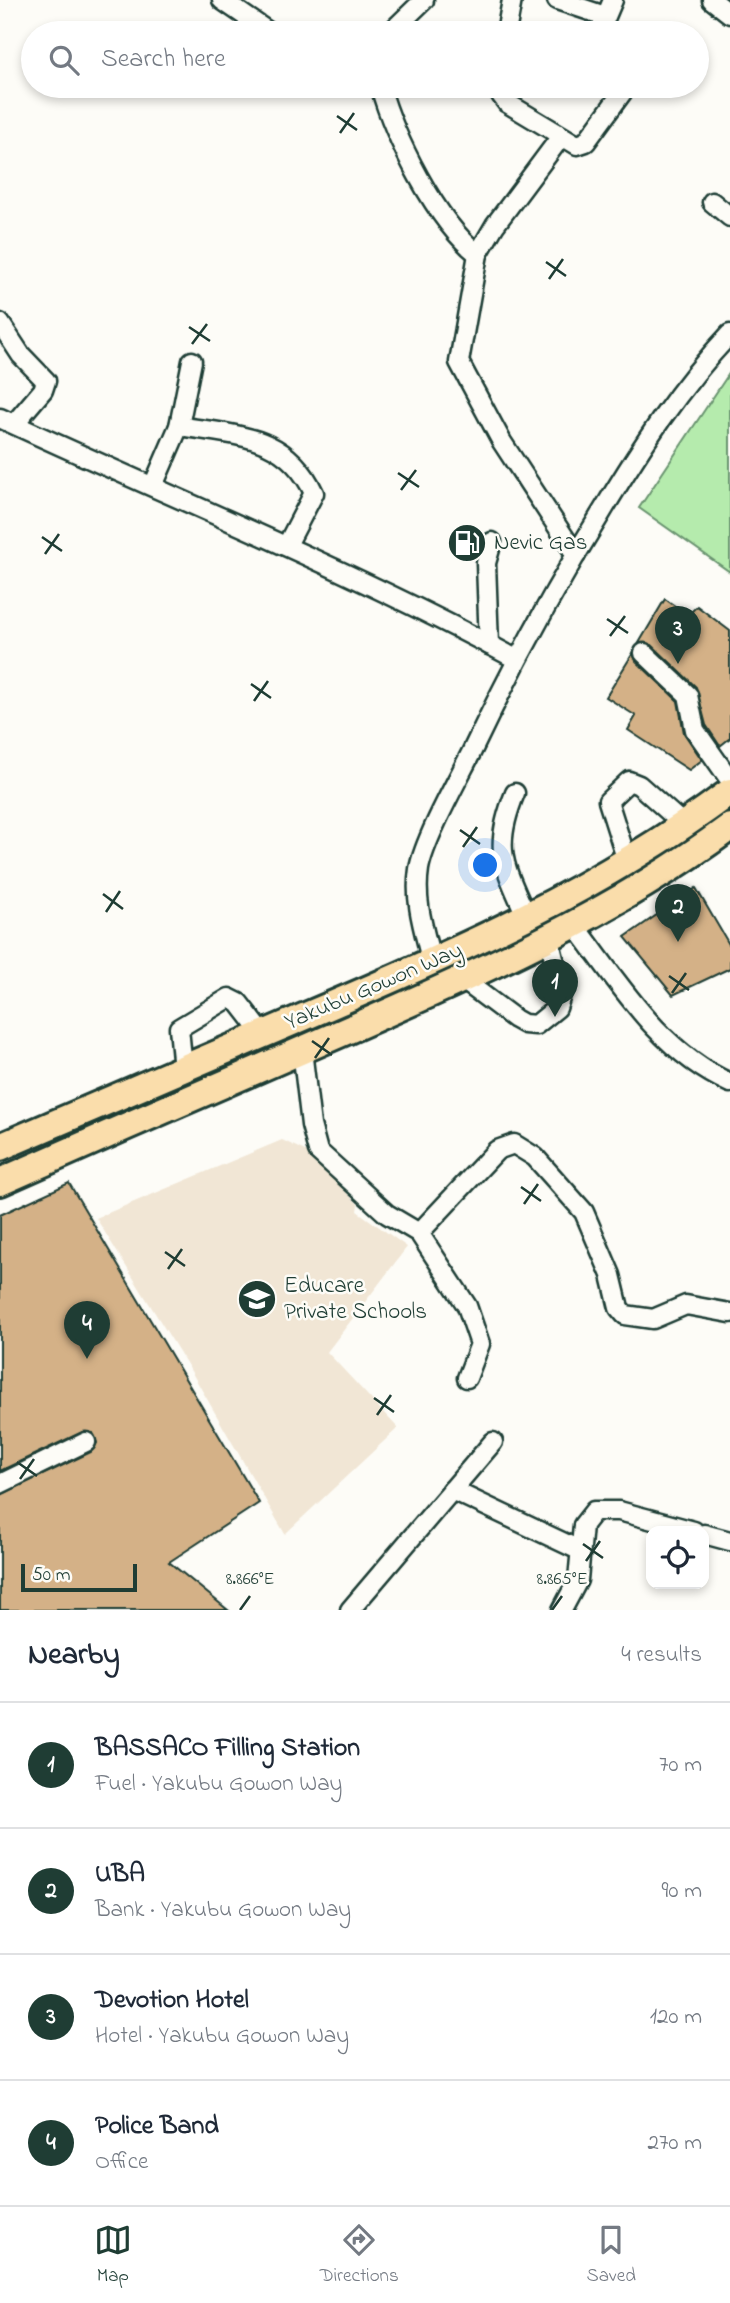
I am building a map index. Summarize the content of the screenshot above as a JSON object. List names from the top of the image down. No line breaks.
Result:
{"streets":{"highway":["Yakubu Gowon Way"]},"places":{"fuel station":["Nevic Gas"],"school or university":["Educare Private Schools"]},"scale_bar":"50 m","page":{"search":"Search here","pins":["3","2","1","4"],"scale":"50 m","heading":["Nearby","4 results"],"list":[{"mark":"1","name":"BASSACO Filling Station","note":"Fuel · Yakubu Gowon Way","value":"70 m"},{"mark":"2","name":"UBA","note":"Bank · Yakubu Gowon Way","value":"90 m"},{"mark":"3","name":"Devotion Hotel","note":"Hotel · Yakubu Gowon Way","value":"120 m"},{"mark":"4","name":"Police Band","note":"Office","value":"270 m"}],"nav":["Map","Directions","Saved"]},"coordinates":["8.866°E","8.865°E"]}
